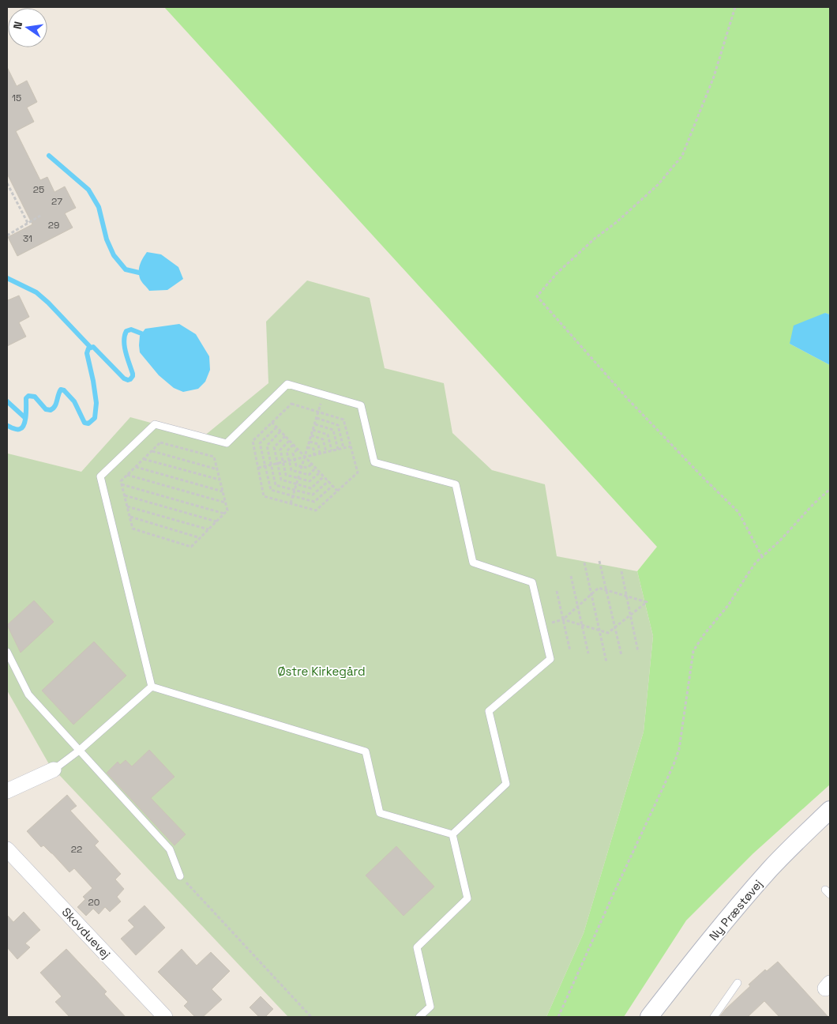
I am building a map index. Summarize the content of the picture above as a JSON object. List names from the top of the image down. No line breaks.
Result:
{"streets":{"street":["Ny Præstøvej","Skovduevej"]},"parks":["Østre Kirkegård"],"house_numbers":["15","25","27","29","31","22","20"],"north":"left"}
